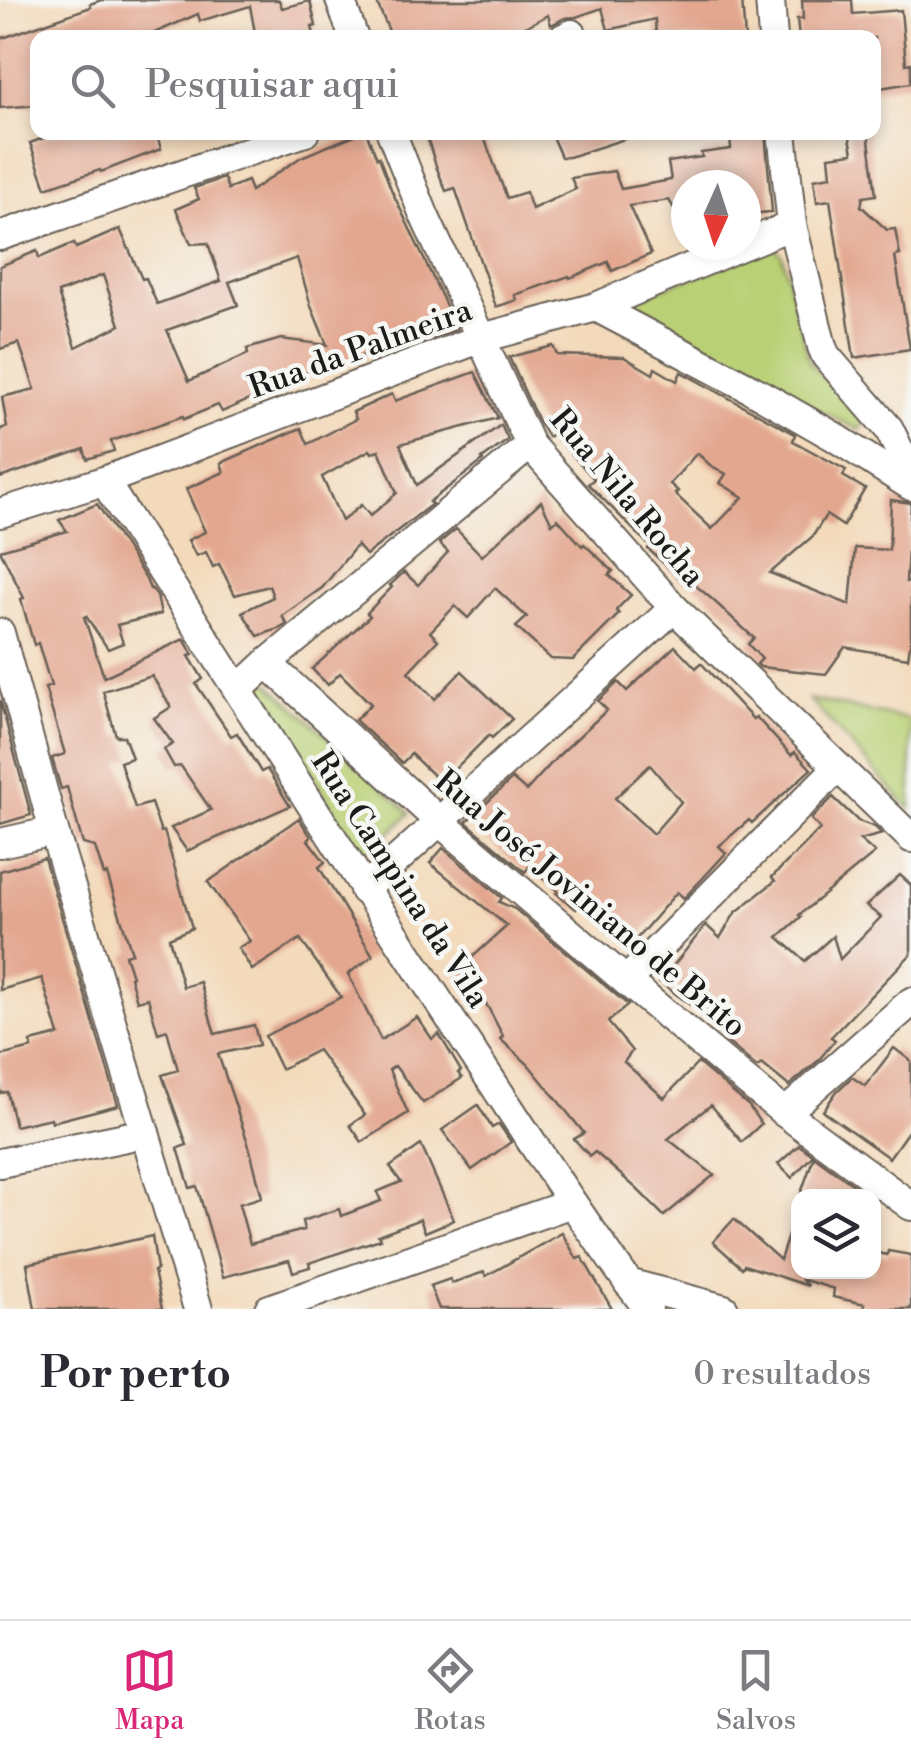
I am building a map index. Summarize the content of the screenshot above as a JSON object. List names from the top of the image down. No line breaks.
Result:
{"streets":{"street":["Rua da Palmeira","Rua Nila Rocha","Rua Campina da Vila","Rua José Joviniano de Brito"]},"crossings":[["Rua da Palmeira","Rua Nila Rocha"],["Rua da Palmeira","Rua Campina da Vila"]],"north":"bottom","page":{"search":"Pesquisar aqui","heading":["Por perto","0 resultados"],"nav":["Mapa","Rotas","Salvos"]}}
